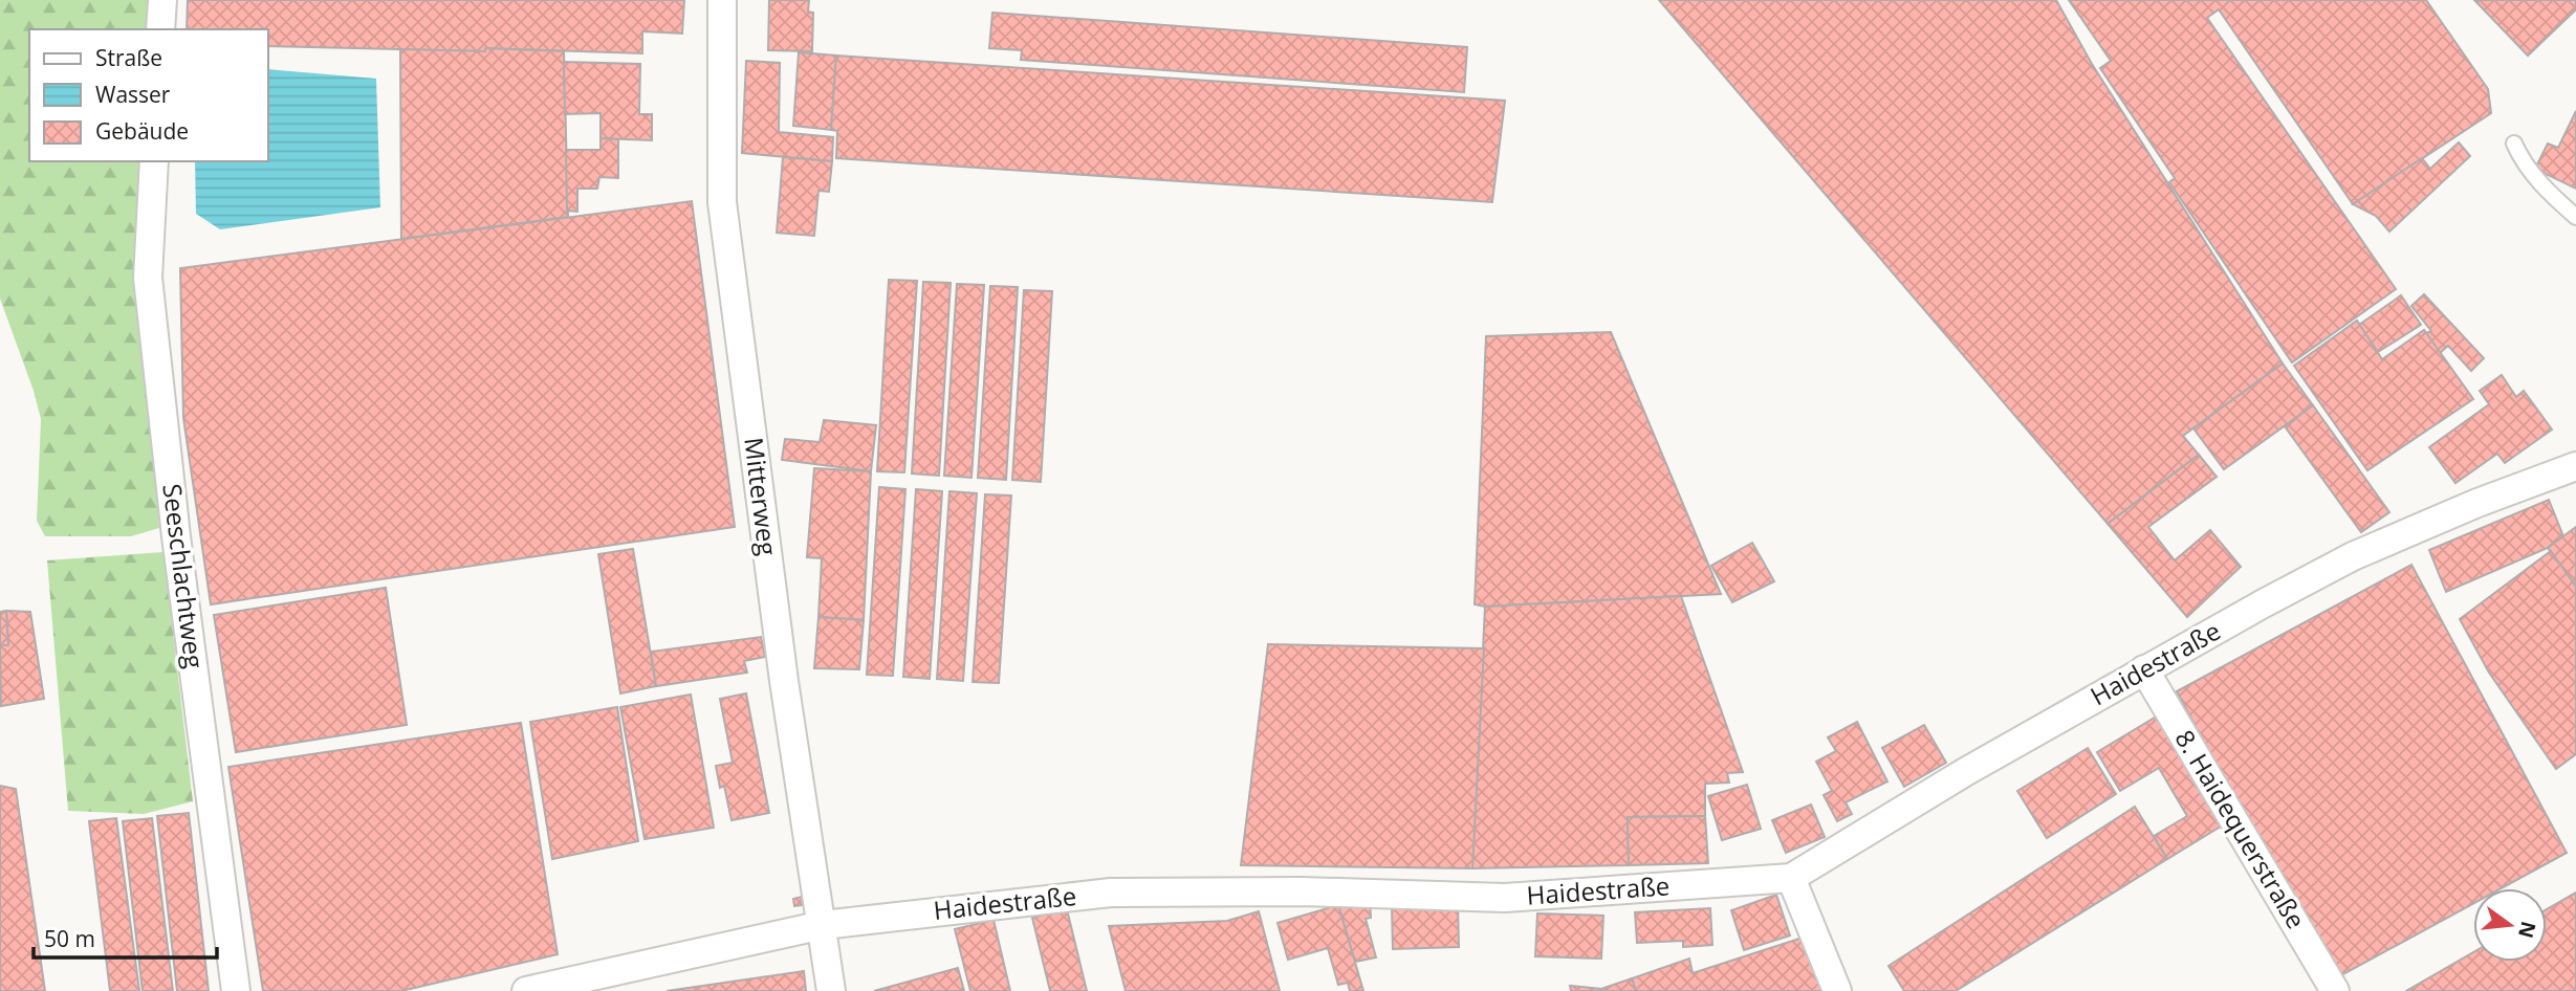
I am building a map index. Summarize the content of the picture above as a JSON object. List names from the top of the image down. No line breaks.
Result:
{"streets":{"street":["Mitterweg","Seeschlachtweg","Haidestraße","8. Haidequerstraße"]},"crossings":[["Mitterweg","Haidestraße"],["Haidestraße","8. Haidequerstraße"]],"legend":["Straße","Wasser","Gebäude"],"scale_bar":"50 m","north":"right"}
